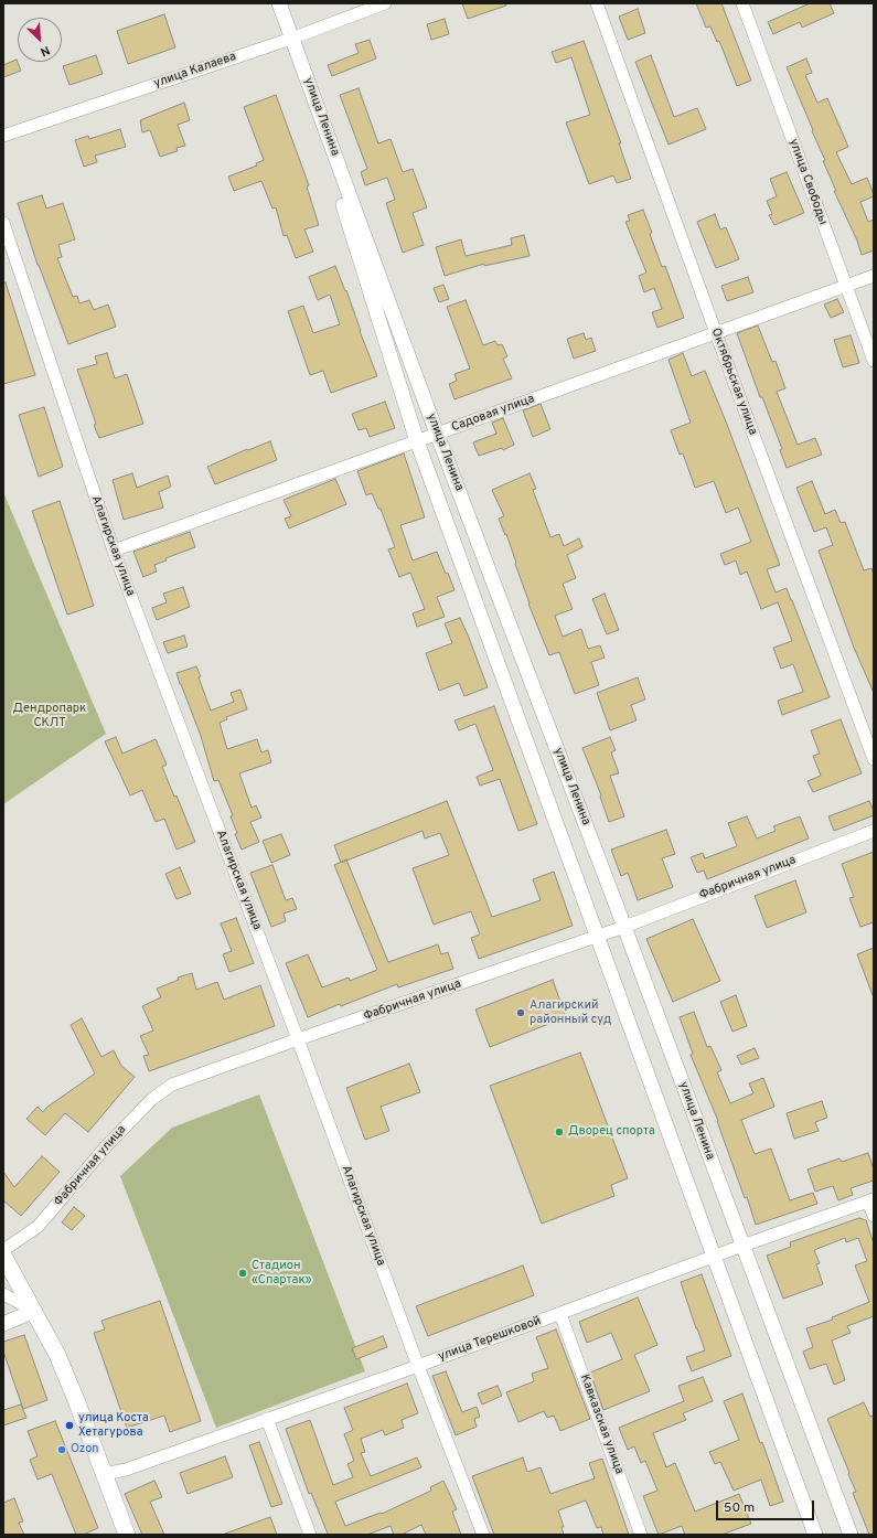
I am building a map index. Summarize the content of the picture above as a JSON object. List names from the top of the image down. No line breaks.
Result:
{"streets":{"street":["улица Калаева","улица Ленина","улица Свободы","Октябрьская улица","Садовая улица","Алагирская улица","Фабричная улица","улица Терешковой","Кавказская улица"]},"crossings":[["улица Калаева","улица Ленина"],["улица Ленина","Садовая улица"],["улица Ленина","Фабричная улица"],["улица Ленина","улица Терешковой"],["улица Свободы","Садовая улица"],["Октябрьская улица","Садовая улица"],["Садовая улица","Алагирская улица"],["Алагирская улица","Фабричная улица"],["Алагирская улица","улица Терешковой"],["улица Терешковой","Кавказская улица"]],"parks":["Дендропарк СКЛТ"],"places":["Алагирский районный суд","Дворец спорта","Стадион «Спартак»","улица Коста Хетагурова","Ozon"],"scale_bar":"50 m","north":"bottom right"}
